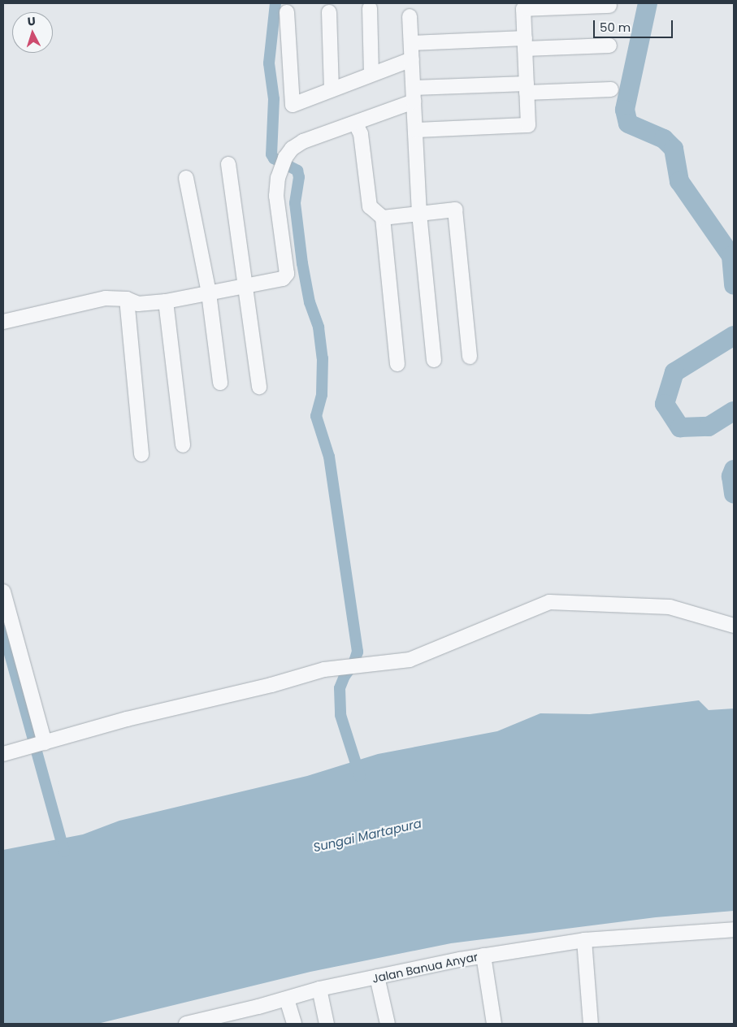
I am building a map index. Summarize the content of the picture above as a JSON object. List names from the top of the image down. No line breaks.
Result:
{"streets":{"street":["Jalan Banua Anyar"]},"water":["Sungai Martapura"],"scale_bar":"50 m","north":"top"}
